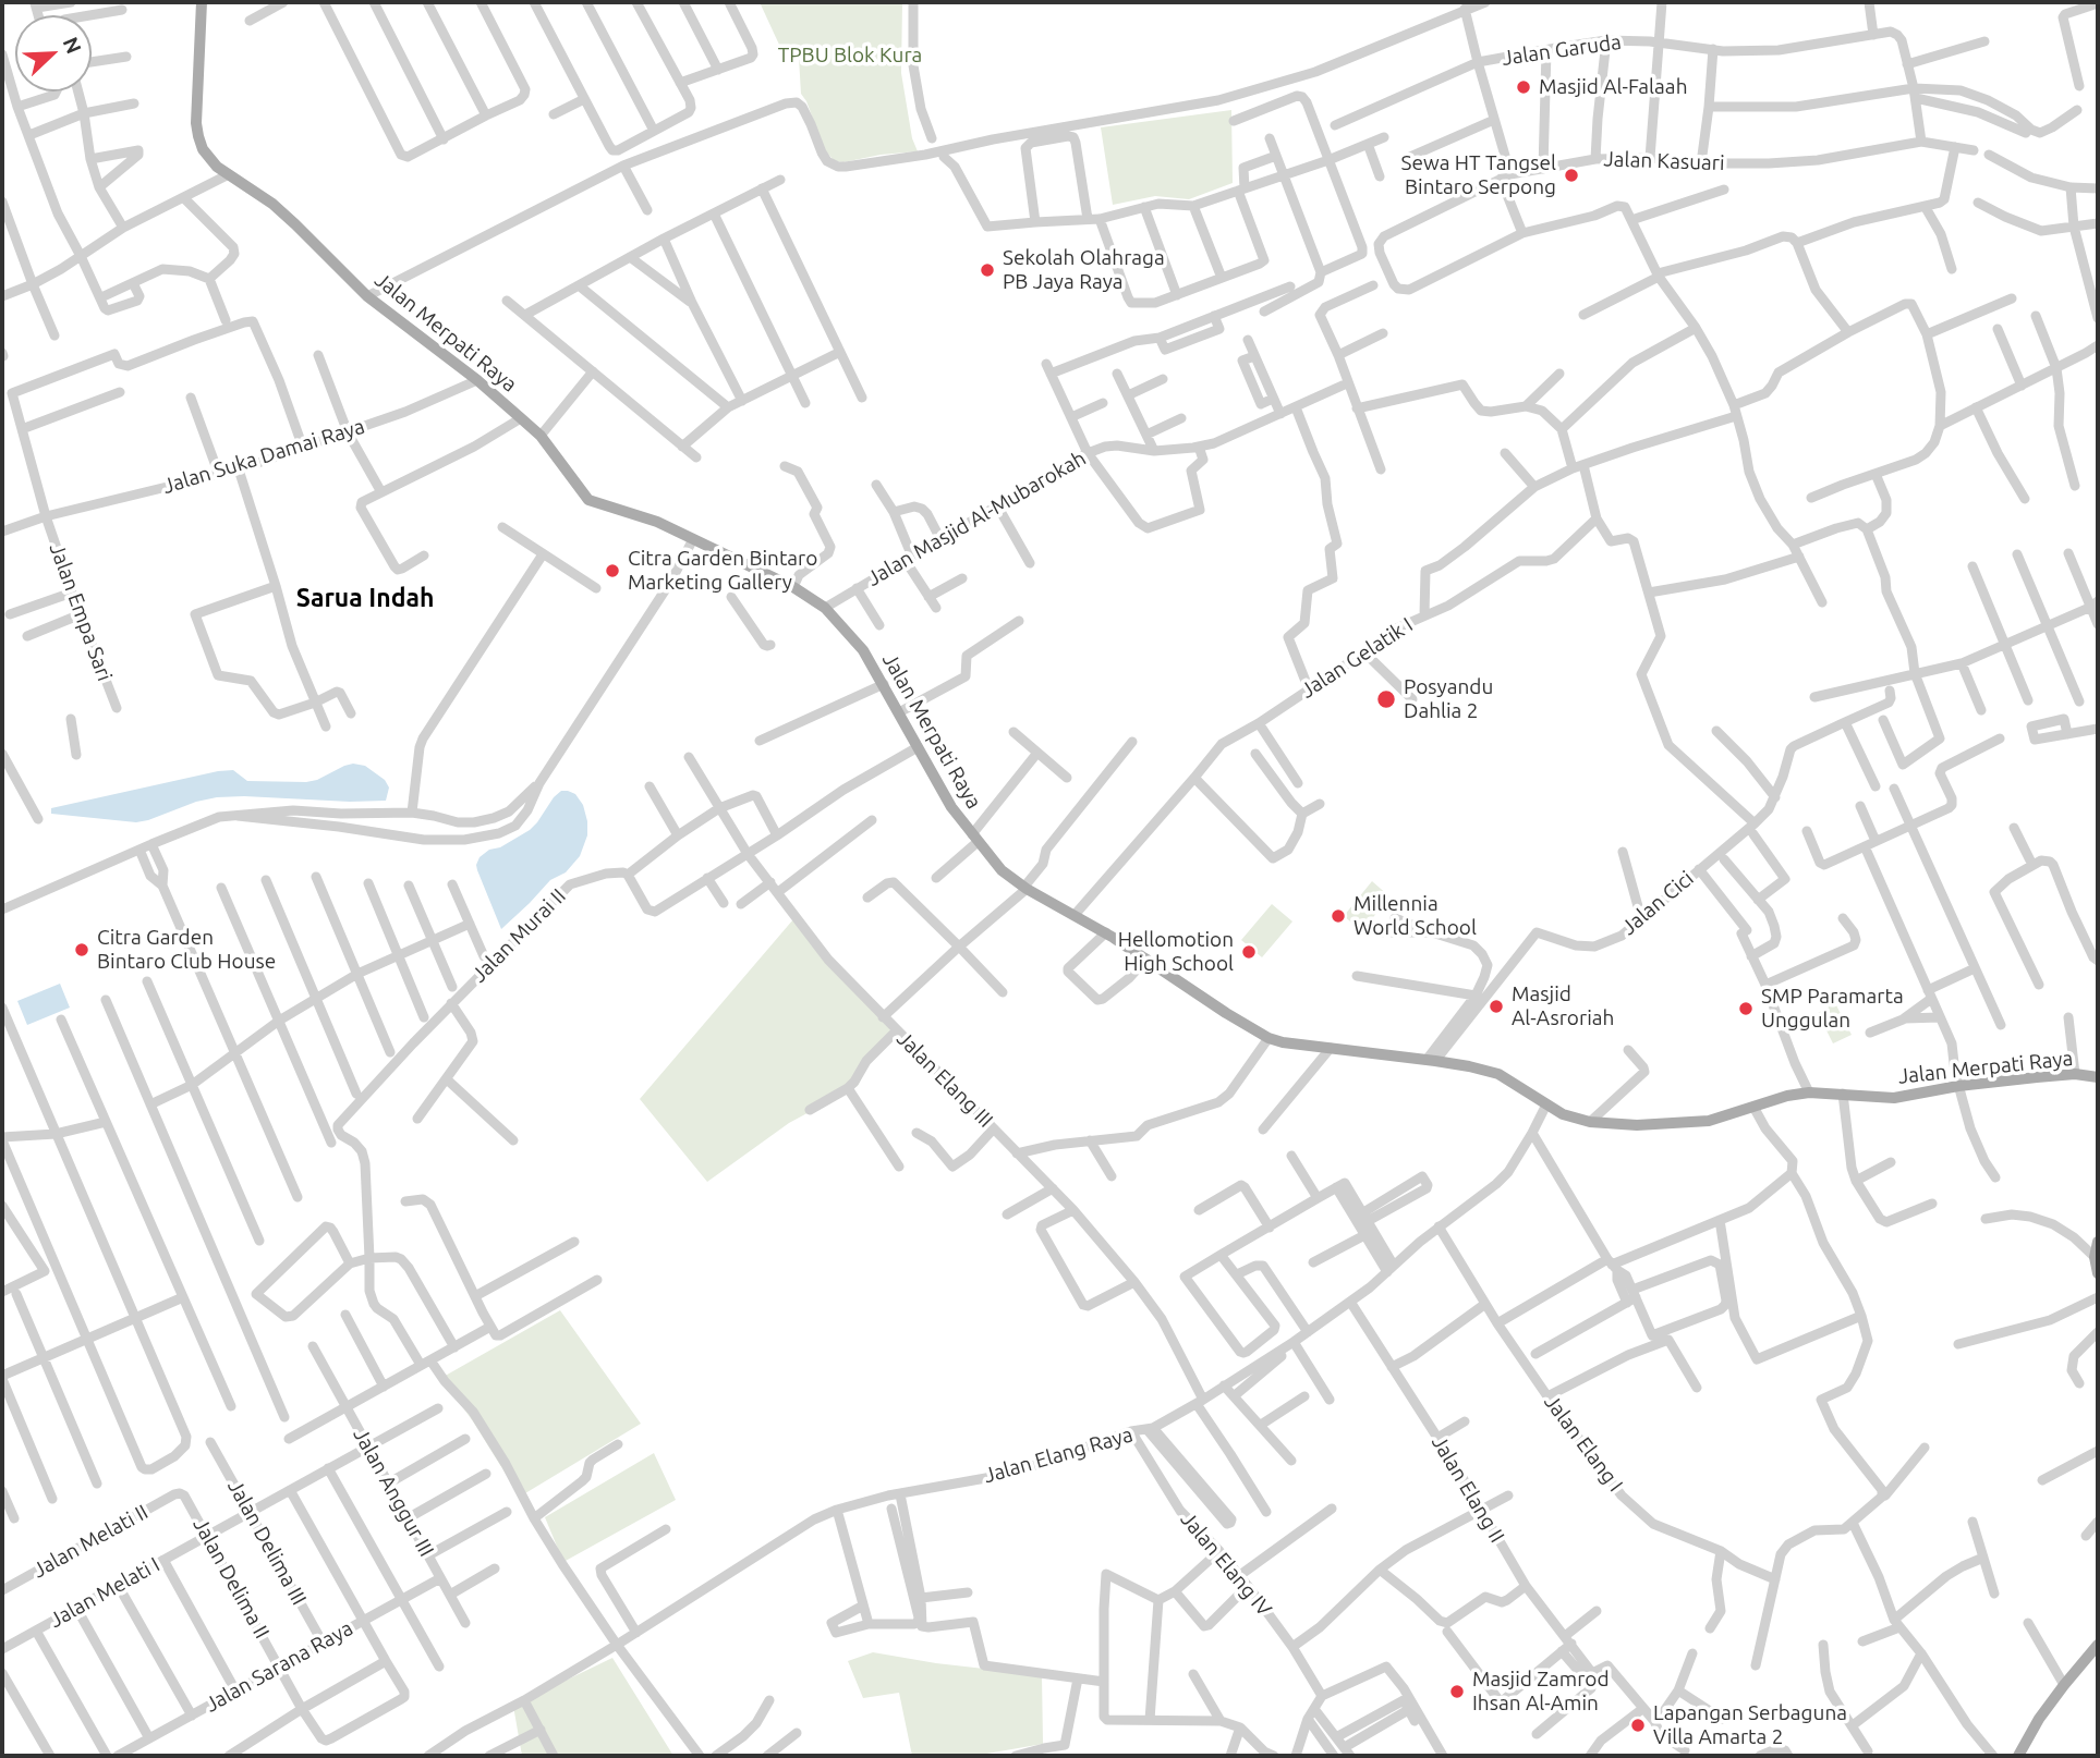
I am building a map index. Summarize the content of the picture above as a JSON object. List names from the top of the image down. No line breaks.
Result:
{"streets":{"main road":["Jalan Merpati Raya"],"street":["Jalan Garuda","Jalan Kasuari","Jalan Suka Damai Raya","Jalan Masjid Al-Mubarokah","Jalan Empa Sari","Jalan Gelatik I","Jalan Cici","Jalan Murai II","Jalan Elang III","Jalan Elang I","Jalan Elang Raya","Jalan Elang II","Jalan Anggur III","Jalan Melati II","Jalan Delima III","Jalan Elang IV","Jalan Delima II","Jalan Melati I","Jalan Sarana Raya"]},"crossings":[["Jalan Merpati Raya","Jalan Suka Damai Raya"],["Jalan Merpati Raya","Jalan Masjid Al-Mubarokah"],["Jalan Merpati Raya","Jalan Gelatik I"],["Jalan Merpati Raya","Jalan Cici"],["Jalan Merpati Raya","Jalan Elang Raya"],["Jalan Suka Damai Raya","Jalan Empa Sari"],["Jalan Elang III","Jalan Elang Raya"],["Jalan Elang I","Jalan Elang Raya"],["Jalan Elang Raya","Jalan Elang II"],["Jalan Elang Raya","Jalan Elang IV"],["Jalan Anggur III","Jalan Melati I"],["Jalan Anggur III","Jalan Sarana Raya"],["Jalan Melati II","Jalan Delima II"],["Jalan Delima III","Jalan Melati I"],["Jalan Delima III","Jalan Sarana Raya"],["Jalan Delima II","Jalan Melati I"],["Jalan Delima II","Jalan Sarana Raya"]],"districts":["Sarua Indah"],"parks":["TPBU Blok Kura"],"places":["Masjid Al-Falaah","Sewa HT Tangsel Bintaro Serpong","Sekolah Olahraga PB Jaya Raya","Citra Garden Bintaro Marketing Gallery","Posyandu Dahlia 2","Millennia World School","Citra Garden Bintaro Club House","Hellomotion High School","Masjid Al-Asroriah","SMP Paramarta Unggulan","Masjid Zamrod Ihsan Al-Amin","Lapangan Serbaguna Villa Amarta 2"],"north":"top right"}
